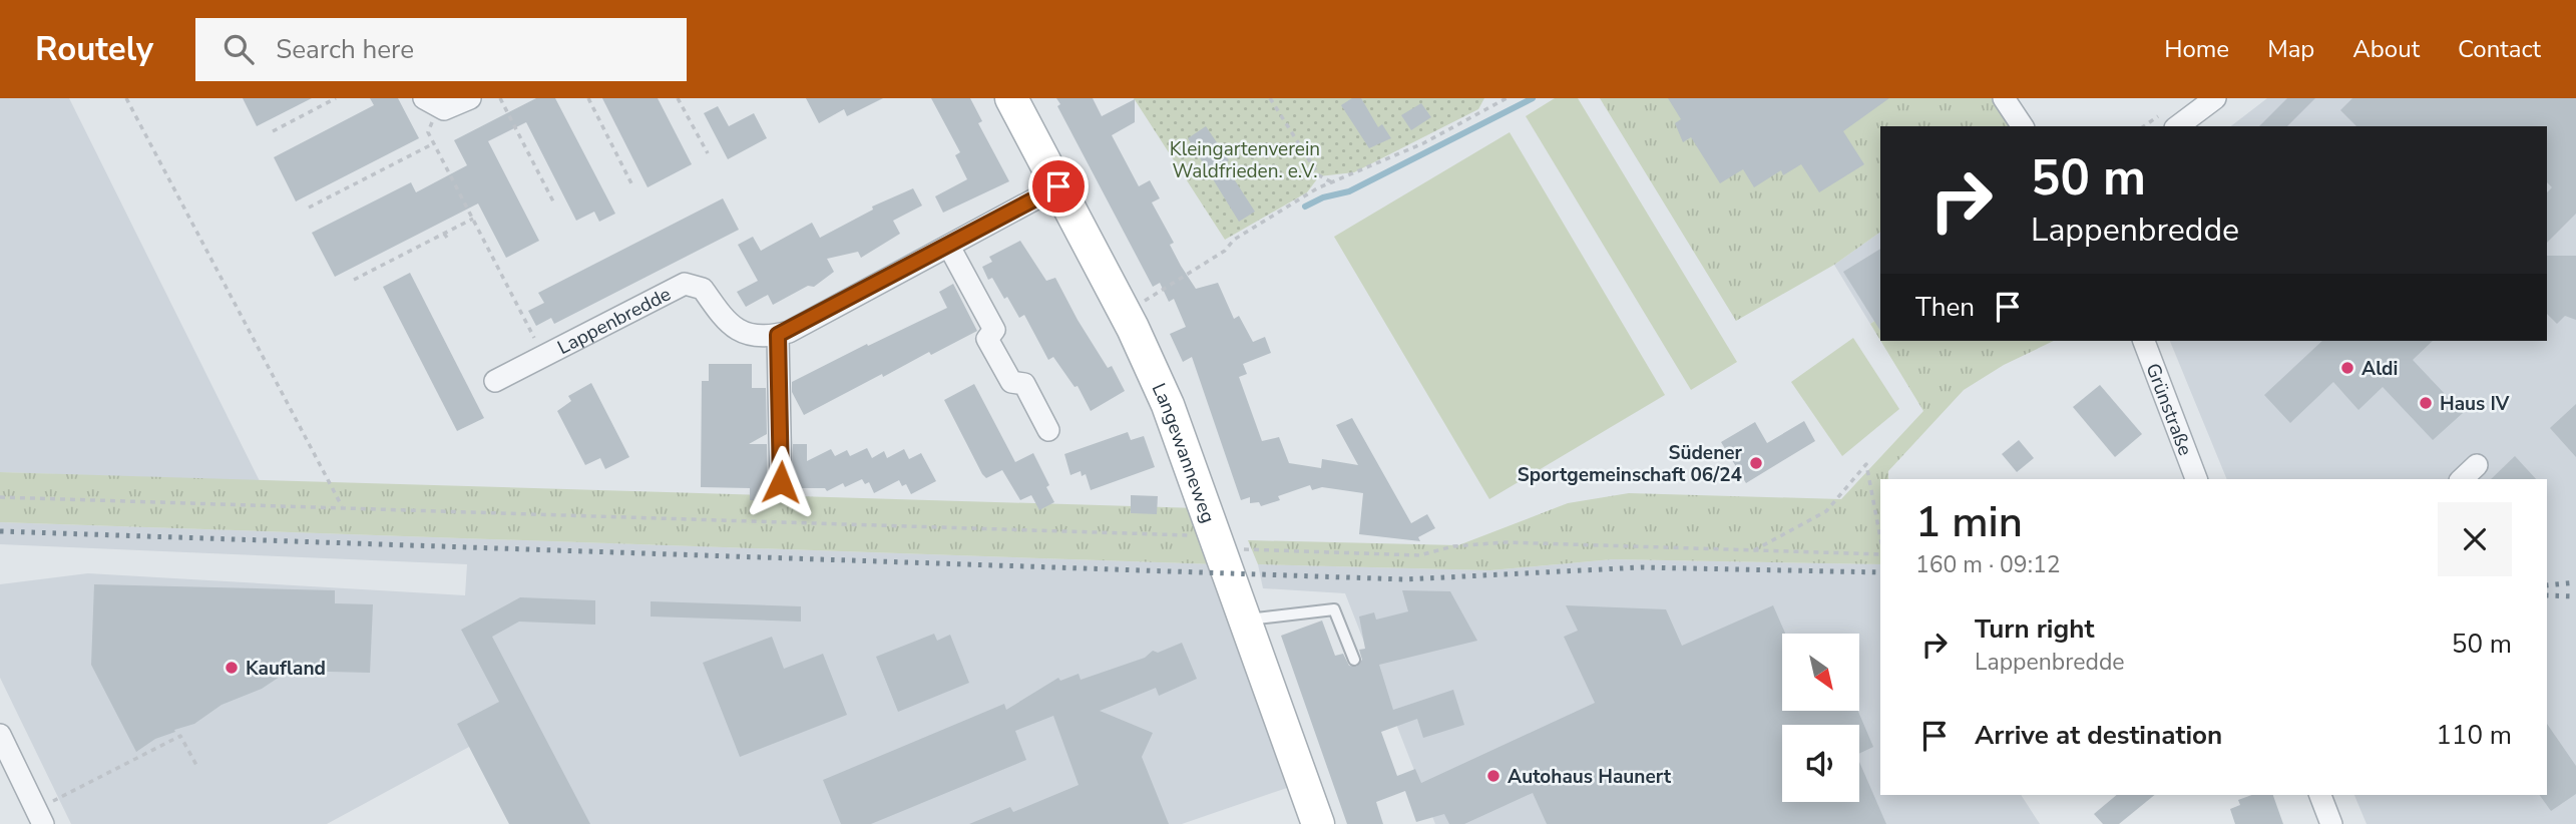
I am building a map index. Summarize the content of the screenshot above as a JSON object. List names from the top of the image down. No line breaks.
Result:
{"streets":{"street":["Lappenbredde","Grünstraße","Langewanneweg"]},"parks":["Kleingartenverein Waldfrieden. e.V."],"places":["Aldi","Haus IV","Südener Sportgemeinschaft 06/24","Kaufland","Autohaus Haunert"],"north":"bottom right","page":{"header":"Routely","search":"Search here","nav":["Home","Map","About","Contact"],"turn":["50 m","Lappenbredde"],"then":"Then","heading":["1 min","160 m · 09:12"],"list":[{"name":"Turn right","note":"Lappenbredde","value":"50 m"},{"name":"Arrive at destination","value":"110 m"}]}}
